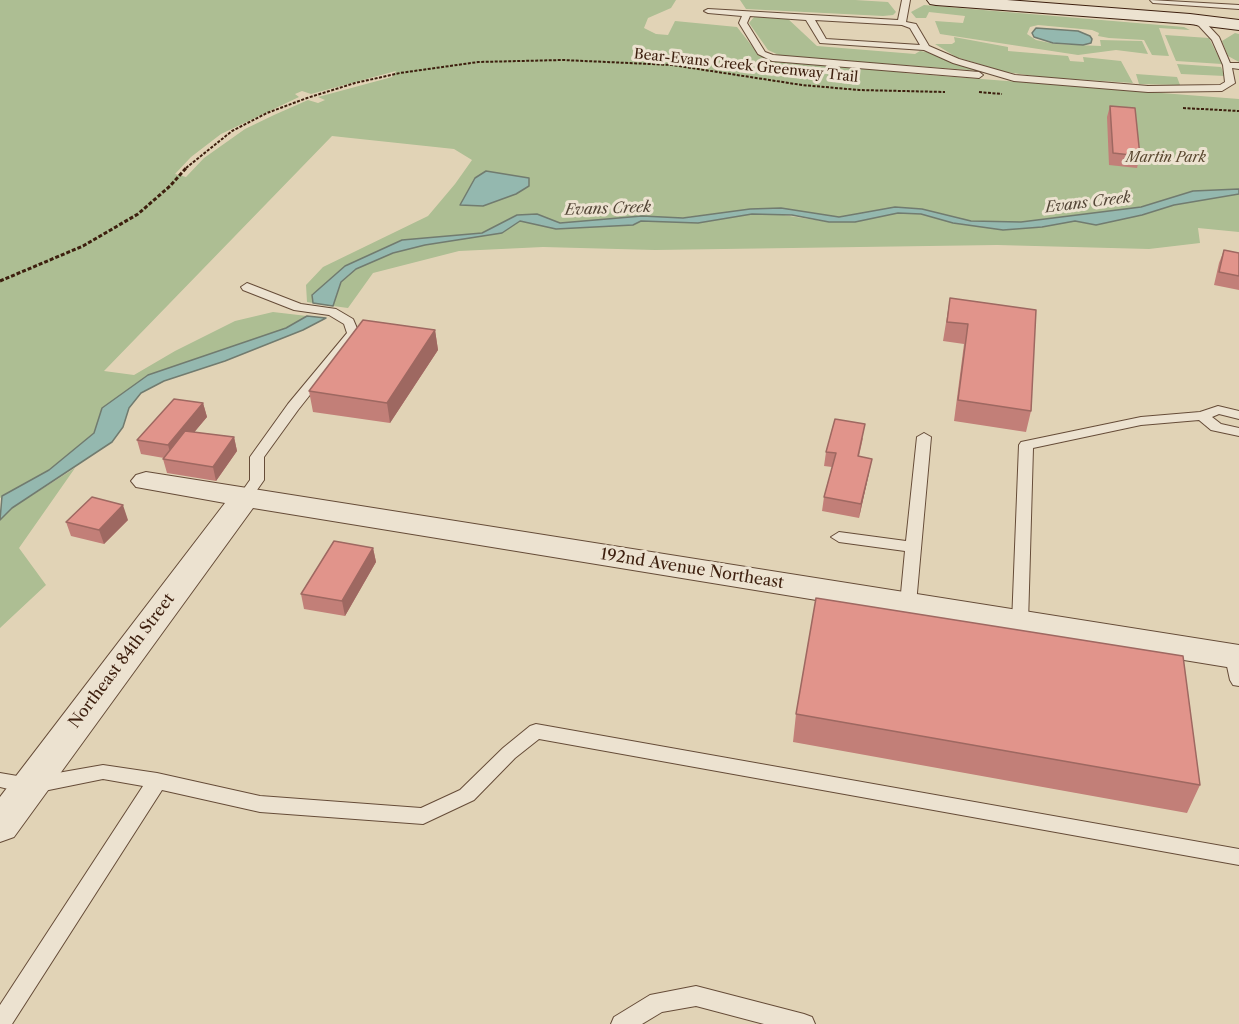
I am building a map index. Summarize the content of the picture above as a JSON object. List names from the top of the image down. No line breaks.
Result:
{"streets":{"street":["192nd Avenue Northeast","Northeast 84th Street"],"path":["Bear-Evans Creek Greenway Trail"]},"crossings":[["192nd Avenue Northeast","Northeast 84th Street"]],"water":["Evans Creek"],"parks":["Martin Park"]}
